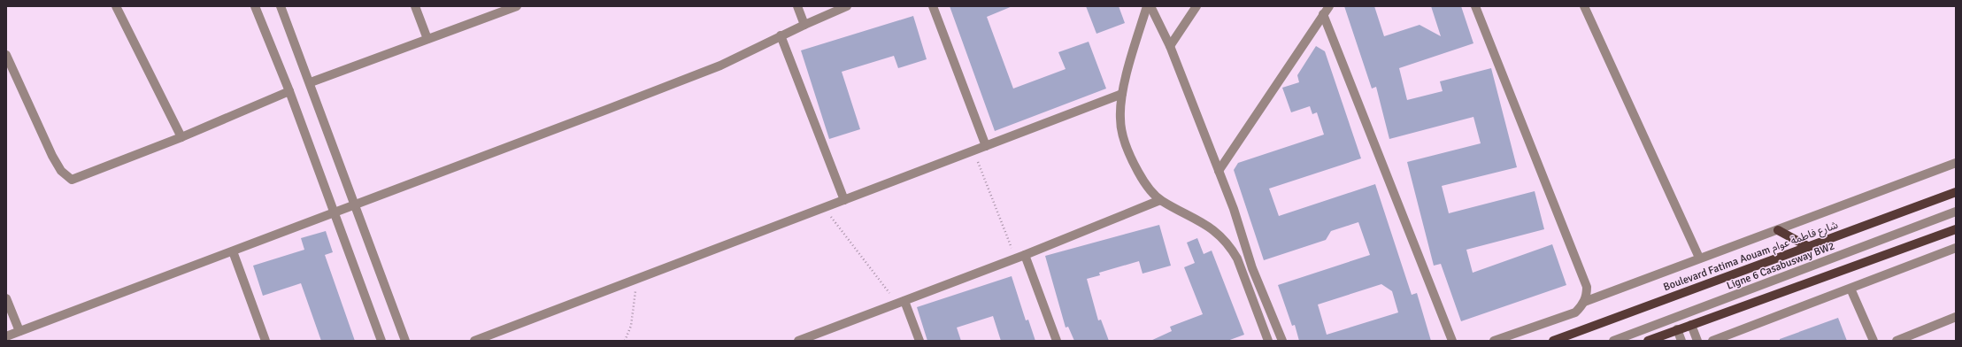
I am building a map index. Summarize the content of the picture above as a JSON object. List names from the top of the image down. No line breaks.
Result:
{"streets":{"main road":["Boulevard Fatima Aouam شارع فاطمة عوام"],"street":["Ligne 6 Casabusway BW2"]}}
